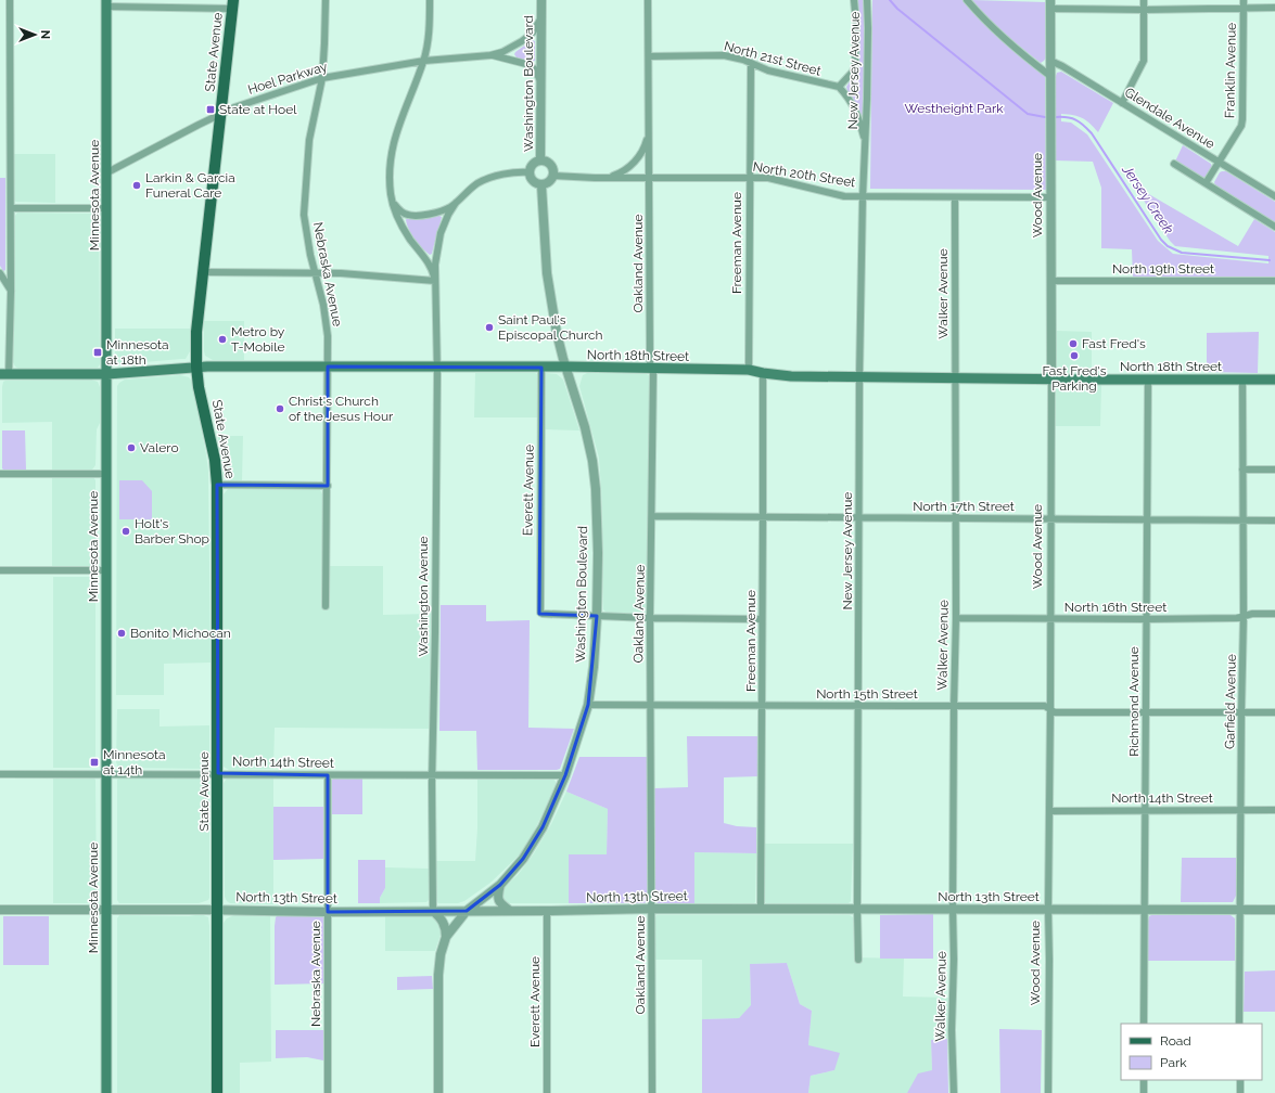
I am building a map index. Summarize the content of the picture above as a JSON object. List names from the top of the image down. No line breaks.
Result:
{"streets":{"main road":["State Avenue","Minnesota Avenue","North 18th Street"],"street":["North 21st Street","New Jersey Avenue","Franklin Avenue","Hoel Parkway","Washington Boulevard","Glendale Avenue","North 20th Street","Wood Avenue","Freeman Avenue","Oakland Avenue","North 19th Street","Nebraska Avenue","Walker Avenue","Everett Avenue","North 17th Street","Washington Avenue","North 16th Street","North 15th Street","Richmond Avenue","Garfield Avenue","North 14th Street","North 13th Street"]},"crossings":[["State Avenue","Hoel Parkway"],["State Avenue","North 18th Street"],["State Avenue","North 14th Street"],["State Avenue","North 13th Street"],["North 21st Street","New Jersey Avenue"],["North 21st Street","Freeman Avenue"],["North 21st Street","Oakland Avenue"],["New Jersey Avenue","North 20th Street"],["New Jersey Avenue","North 18th Street"],["New Jersey Avenue","North 17th Street"],["New Jersey Avenue","North 15th Street"],["New Jersey Avenue","North 13th Street"],["Franklin Avenue","Glendale Avenue"],["Hoel Parkway","Washington Boulevard"],["Hoel Parkway","Minnesota Avenue"],["Hoel Parkway","Nebraska Avenue"],["Hoel Parkway","Washington Avenue"],["Washington Boulevard","North 20th Street"],["Washington Boulevard","North 18th Street"],["Washington Boulevard","Everett Avenue"],["Washington Boulevard","North 15th Street"],["Washington Boulevard","North 14th Street"],["Washington Boulevard","North 13th Street"],["Glendale Avenue","Wood Avenue"],["North 20th Street","Wood Avenue"],["North 20th Street","Freeman Avenue"],["North 20th Street","Oakland Avenue"],["North 20th Street","Walker Avenue"],["Minnesota Avenue","North 18th Street"],["Minnesota Avenue","North 14th Street"],["Minnesota Avenue","North 13th Street"],["Wood Avenue","North 19th Street"],["Wood Avenue","North 18th Street"],["Wood Avenue","North 17th Street"],["Wood Avenue","North 16th Street"],["Wood Avenue","North 15th Street"],["Wood Avenue","North 14th Street"],["Wood Avenue","North 13th Street"],["Freeman Avenue","North 18th Street"],["Freeman Avenue","North 17th Street"],["Freeman Avenue","North 15th Street"],["Freeman Avenue","North 13th Street"],["Oakland Avenue","North 18th Street"],["Oakland Avenue","North 17th Street"],["Oakland Avenue","North 15th Street"],["Oakland Avenue","North 13th Street"],["Nebraska Avenue","North 18th Street"],["Nebraska Avenue","North 14th Street"],["Nebraska Avenue","North 13th Street"],["Walker Avenue","North 18th Street"],["Walker Avenue","North 17th Street"],["Walker Avenue","North 16th Street"],["Walker Avenue","North 15th Street"],["Walker Avenue","North 13th Street"],["North 18th Street","Everett Avenue"],["North 18th Street","Washington Avenue"],["North 18th Street","Richmond Avenue"],["North 18th Street","Garfield Avenue"],["Everett Avenue","North 13th Street"],["North 17th Street","Richmond Avenue"],["North 17th Street","Garfield Avenue"],["Washington Avenue","North 14th Street"],["Washington Avenue","North 13th Street"],["North 16th Street","Richmond Avenue"],["North 16th Street","Garfield Avenue"],["North 15th Street","Richmond Avenue"],["North 15th Street","Garfield Avenue"],["Richmond Avenue","North 14th Street"],["Richmond Avenue","North 13th Street"],["Garfield Avenue","North 14th Street"],["Garfield Avenue","North 13th Street"]],"water":["Jersey Creek"],"parks":["Westheight Park"],"places":{"transit":["State at Hoel","Minnesota at 18th","Minnesota at 14th"],"other":["Larkin & Garcia Funeral Care","Saint Paul's Episcopal Church","Metro by T-Mobile","Fast Fred's","Fast Fred's Parking","Christ's Church of the Jesus Hour","Valero","Holt's Barber Shop","Bonito Michocan"]},"legend":["Road","Park"],"north":"right"}
